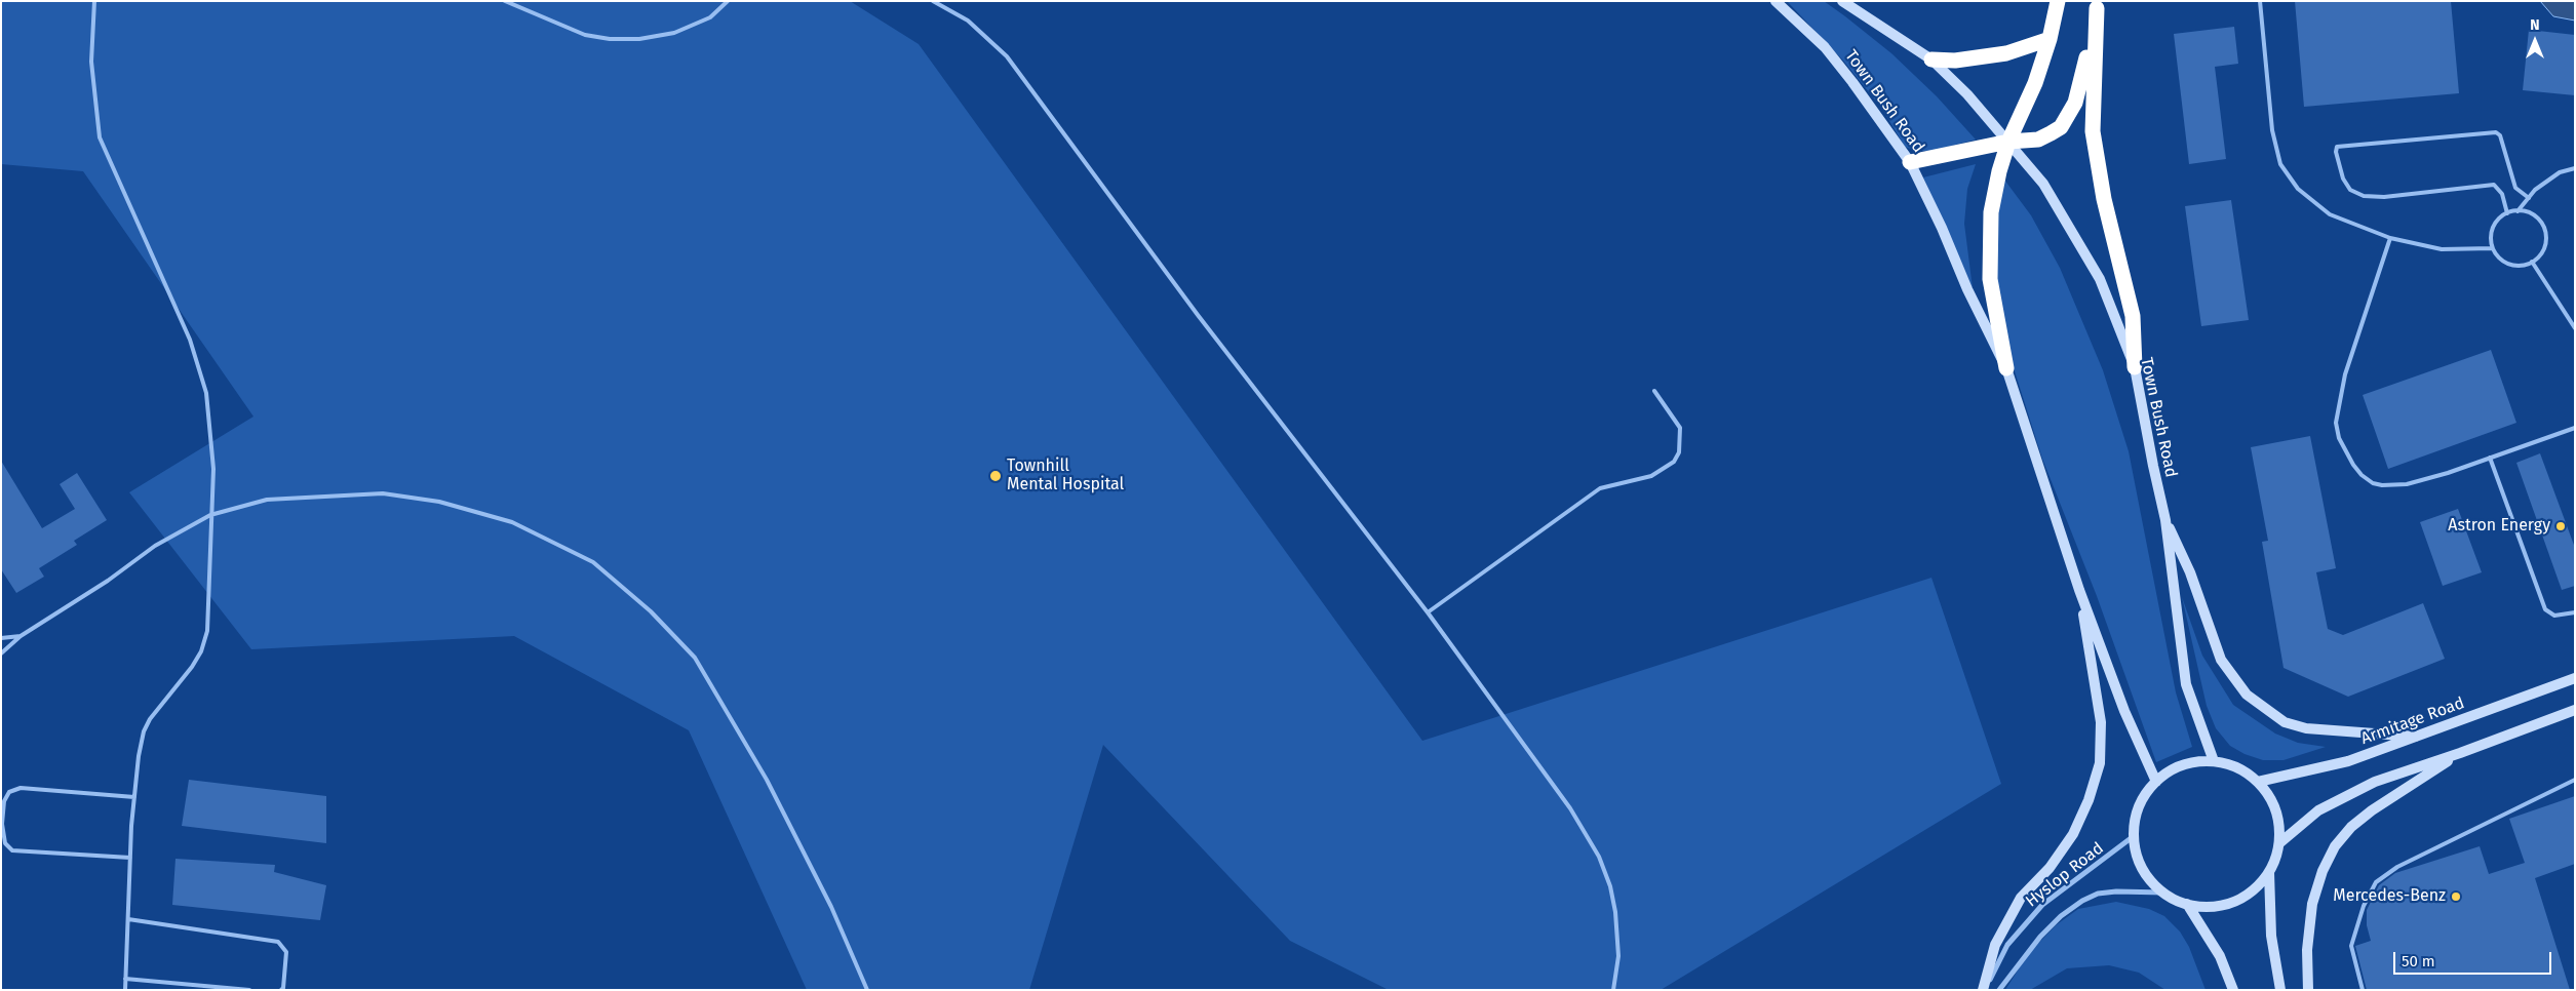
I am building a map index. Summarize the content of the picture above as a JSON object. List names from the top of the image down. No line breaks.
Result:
{"streets":{"street":["Town Bush Road","Armitage Road","Hyslop Road"]},"crossings":[["Town Bush Road","Armitage Road"],["Town Bush Road","Hyslop Road"],["Armitage Road","Hyslop Road"]],"places":["Townhill Mental Hospital","Astron Energy","Mercedes-Benz"],"scale_bar":"50 m","north":"top"}
